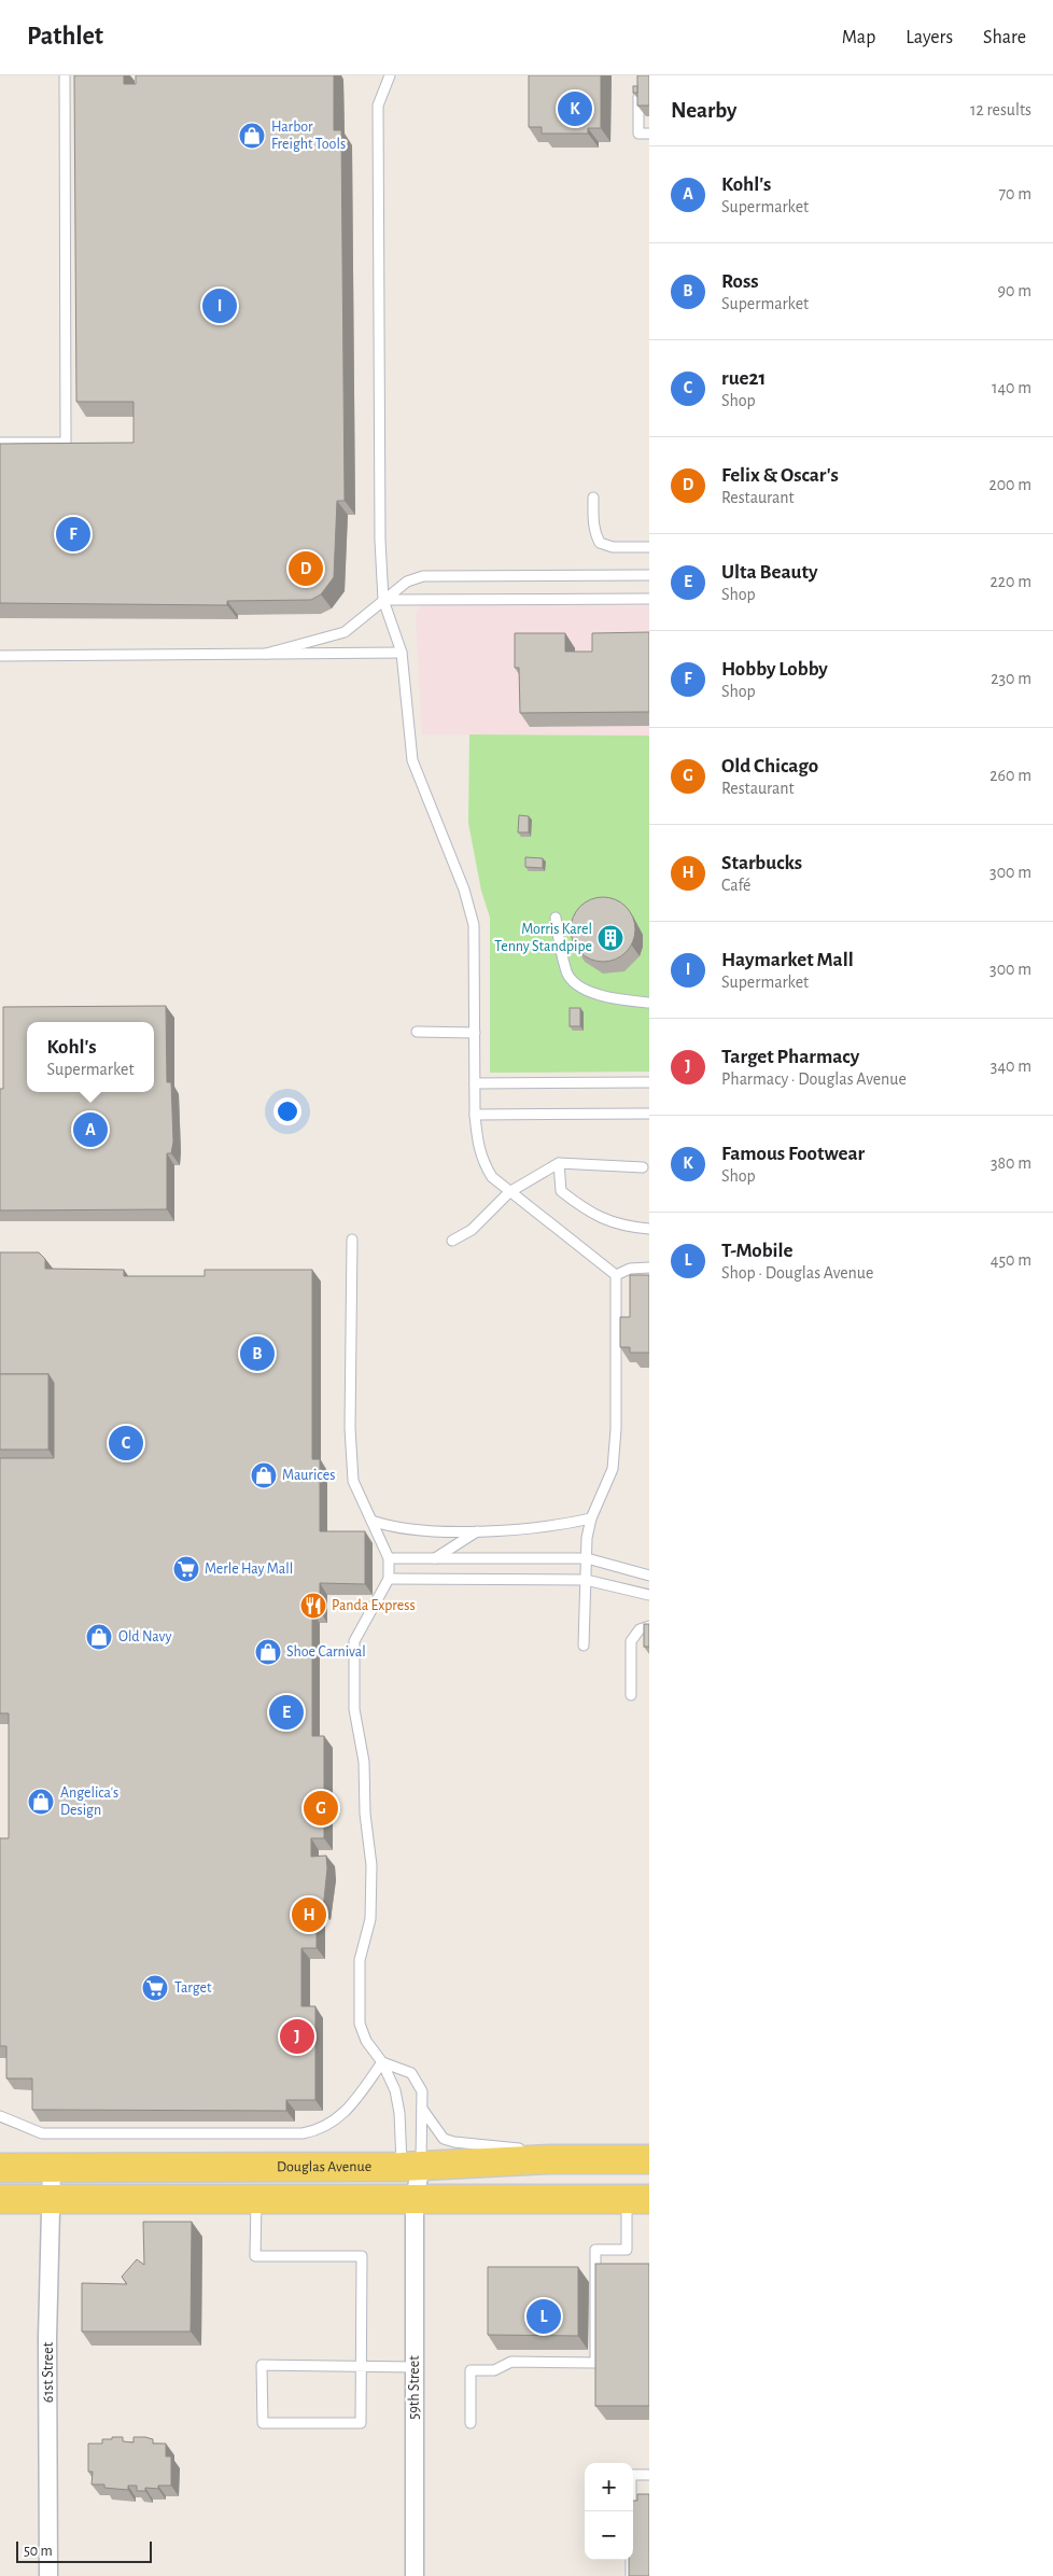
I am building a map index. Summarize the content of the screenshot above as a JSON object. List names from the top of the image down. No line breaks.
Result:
{"streets":{"main road":["Douglas Avenue"],"street":["61st Street","59th Street"]},"crossings":[["Douglas Avenue","61st Street"],["Douglas Avenue","59th Street"]],"places":{"shop":["Harbor Freight Tools","Maurices","Old Navy","Shoe Carnival","Angelica's Design"],"building":["Morris Karel Tenny Standpipe"],"supermarket":["Merle Hay Mall","Target"],"restaurant":["Panda Express"]},"scale_bar":"50 m","page":{"header":"Pathlet","nav":["Map","Layers","Share"],"heading":["Nearby","12 results"],"pins":["K","I","F","D","A","B","C","E","G","H","J","L"],"list":[{"mark":"A","name":"Kohl's","note":"Supermarket","value":"70 m"},{"mark":"B","name":"Ross","note":"Supermarket","value":"90 m"},{"mark":"C","name":"rue21","note":"Shop","value":"140 m"},{"mark":"D","name":"Felix & Oscar's","note":"Restaurant","value":"200 m"},{"mark":"E","name":"Ulta Beauty","note":"Shop","value":"220 m"},{"mark":"F","name":"Hobby Lobby","note":"Shop","value":"230 m"},{"mark":"G","name":"Old Chicago","note":"Restaurant","value":"260 m"},{"mark":"H","name":"Starbucks","note":"Café","value":"300 m"},{"mark":"I","name":"Haymarket Mall","note":"Supermarket","value":"300 m"},{"mark":"J","name":"Target Pharmacy","note":"Pharmacy · Douglas Avenue","value":"340 m"},{"mark":"K","name":"Famous Footwear","note":"Shop","value":"380 m"},{"mark":"L","name":"T-Mobile","note":"Shop · Douglas Avenue","value":"450 m"}],"popup":["Kohl's","Supermarket"],"map_buttons":["+","−"],"scale":"50 m"}}
